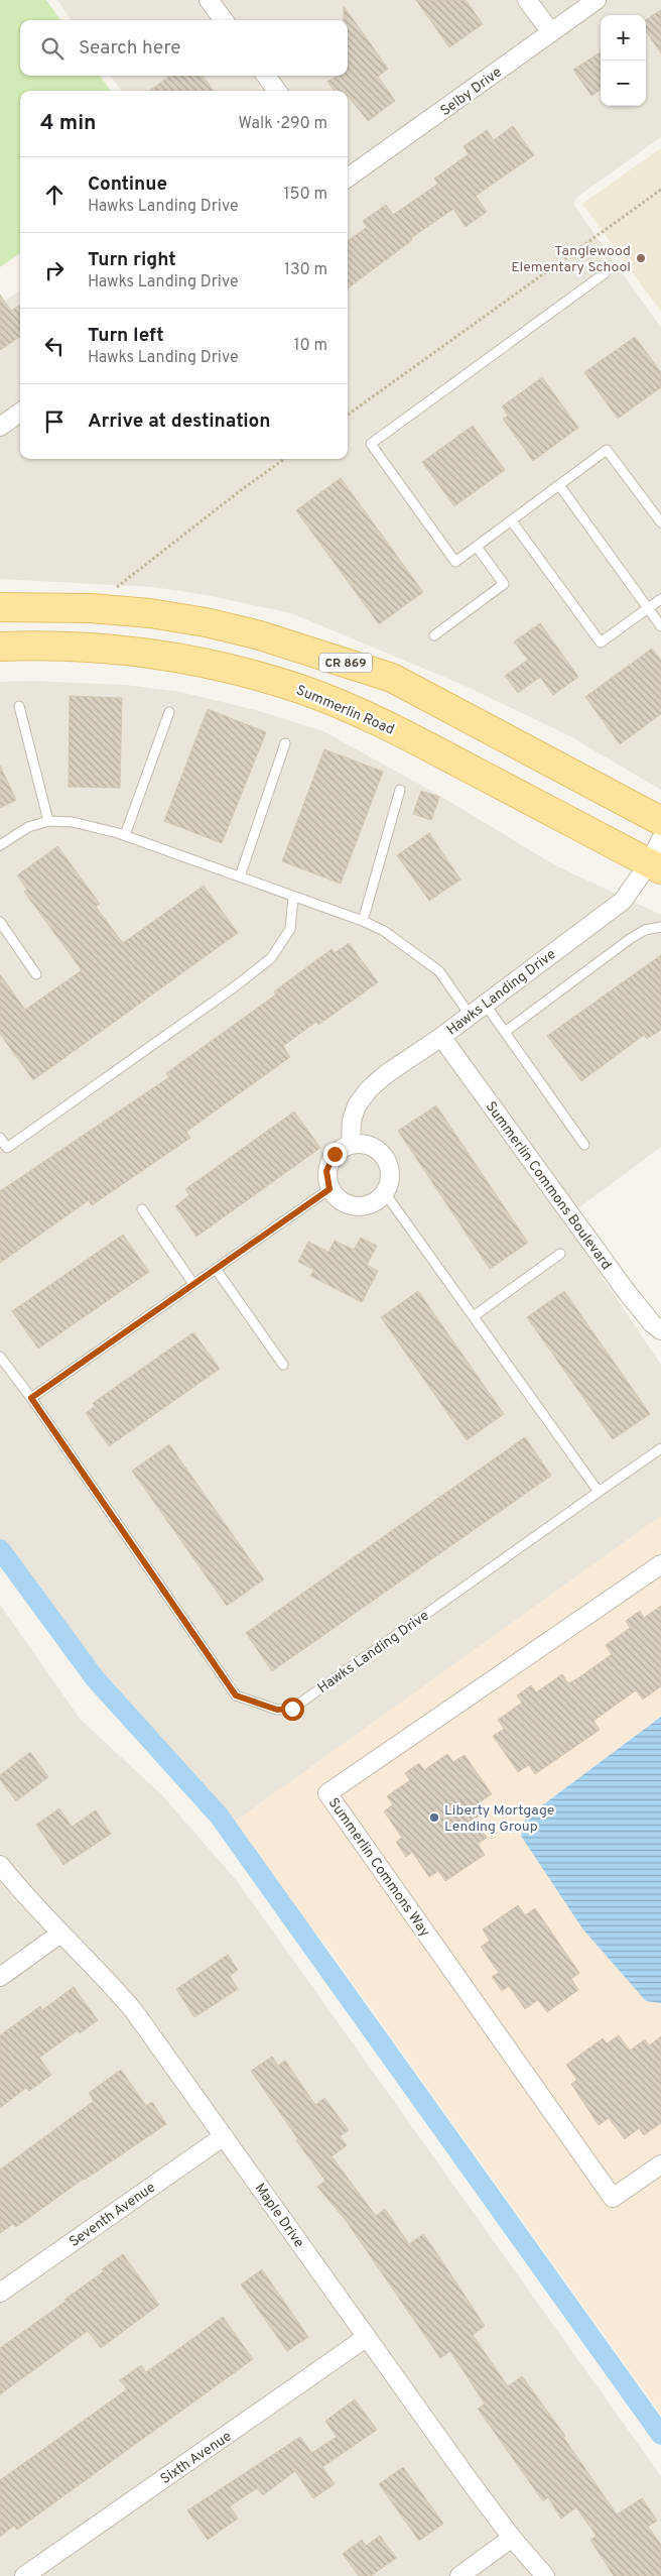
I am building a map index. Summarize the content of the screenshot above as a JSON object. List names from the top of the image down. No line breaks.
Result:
{"streets":{"main road":["CR 869","Summerlin Road"],"street":["Selby Drive","Hawks Landing Drive","Summerlin Commons Boulevard","Summerlin Commons Way","Seventh Avenue","Maple Drive","Sixth Avenue"]},"crossings":[["Summerlin Road","Hawks Landing Drive"],["Hawks Landing Drive","Summerlin Commons Boulevard"],["Seventh Avenue","Maple Drive"],["Maple Drive","Sixth Avenue"]],"places":["Tanglewood Elementary School","Liberty Mortgage Lending Group"],"page":{"map_buttons":["+","−"],"search":"Search here","heading":["4 min","Walk · 290 m"],"list":[["Continue","Hawks Landing Drive","150 m"],["Turn right","Hawks Landing Drive","130 m"],["Turn left","Hawks Landing Drive","10 m"],"Arrive at destination"]}}
